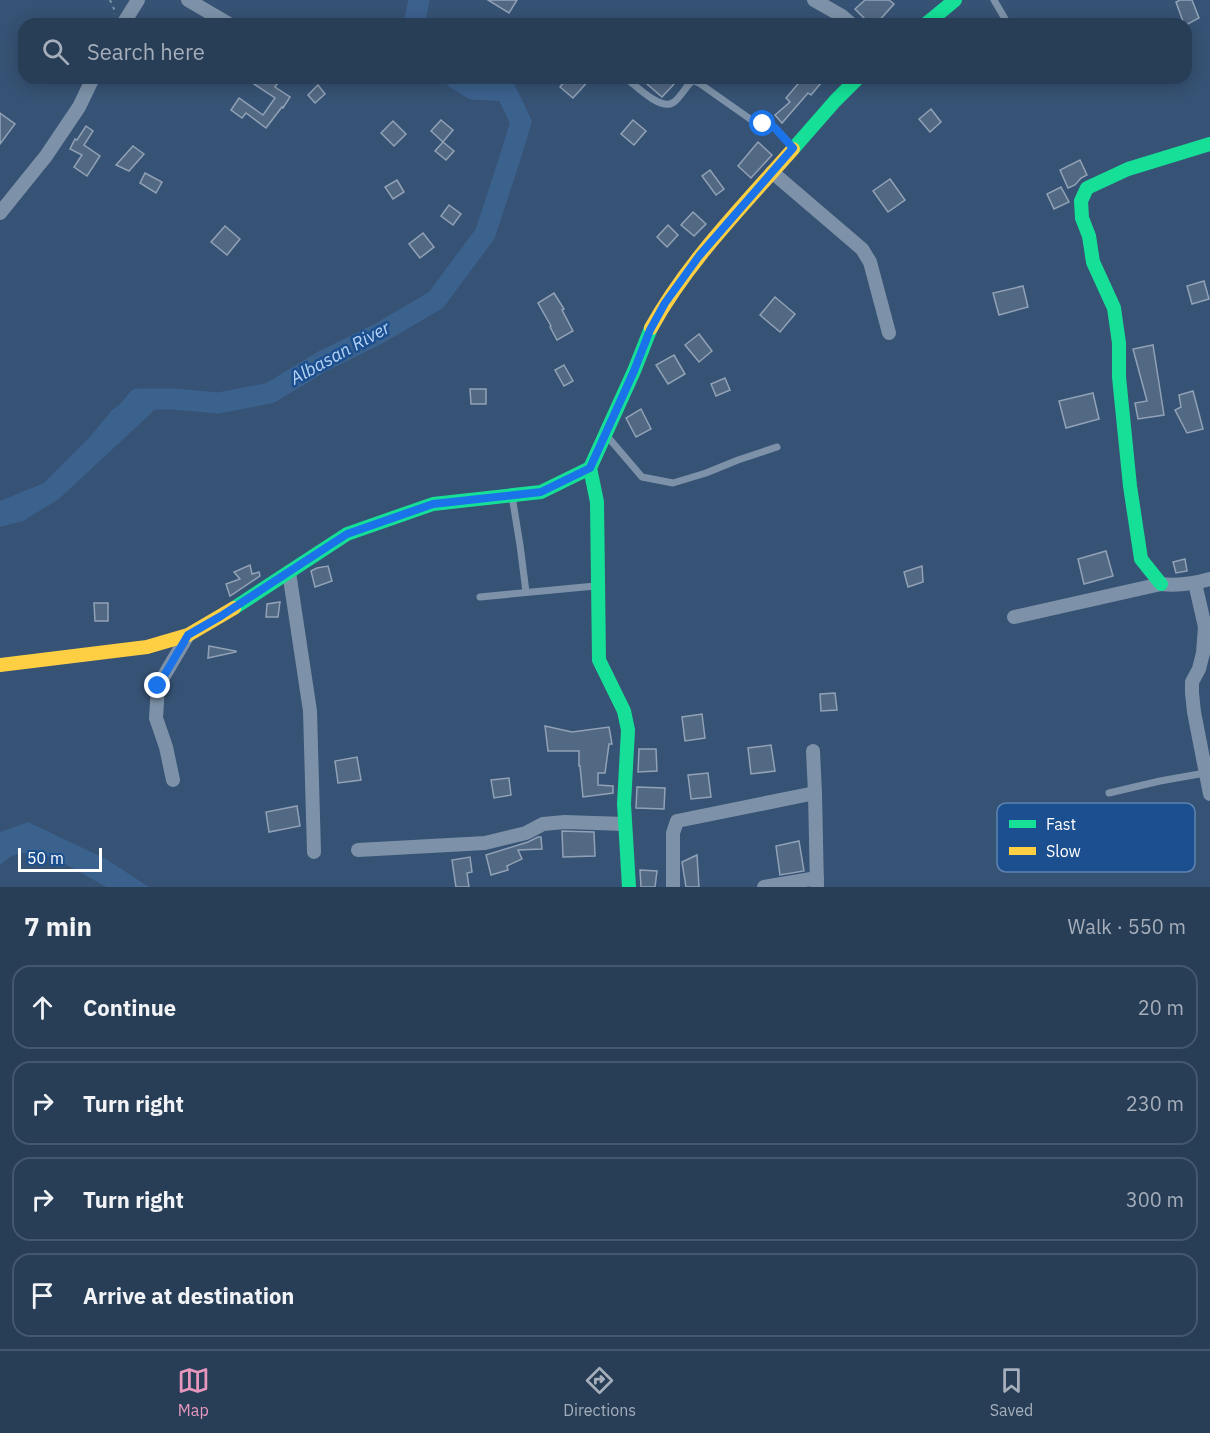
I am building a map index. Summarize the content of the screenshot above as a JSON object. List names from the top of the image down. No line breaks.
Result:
{"water":["Albasan River"],"legend":["Fast","Slow"],"scale_bar":"50 m","page":{"search":"Search here","scale":"50 m","heading":["7 min","Walk · 550 m"],"list":[["Continue","20 m"],["Turn right","230 m"],["Turn right","300 m"],"Arrive at destination"],"nav":["Map","Directions","Saved"]}}
